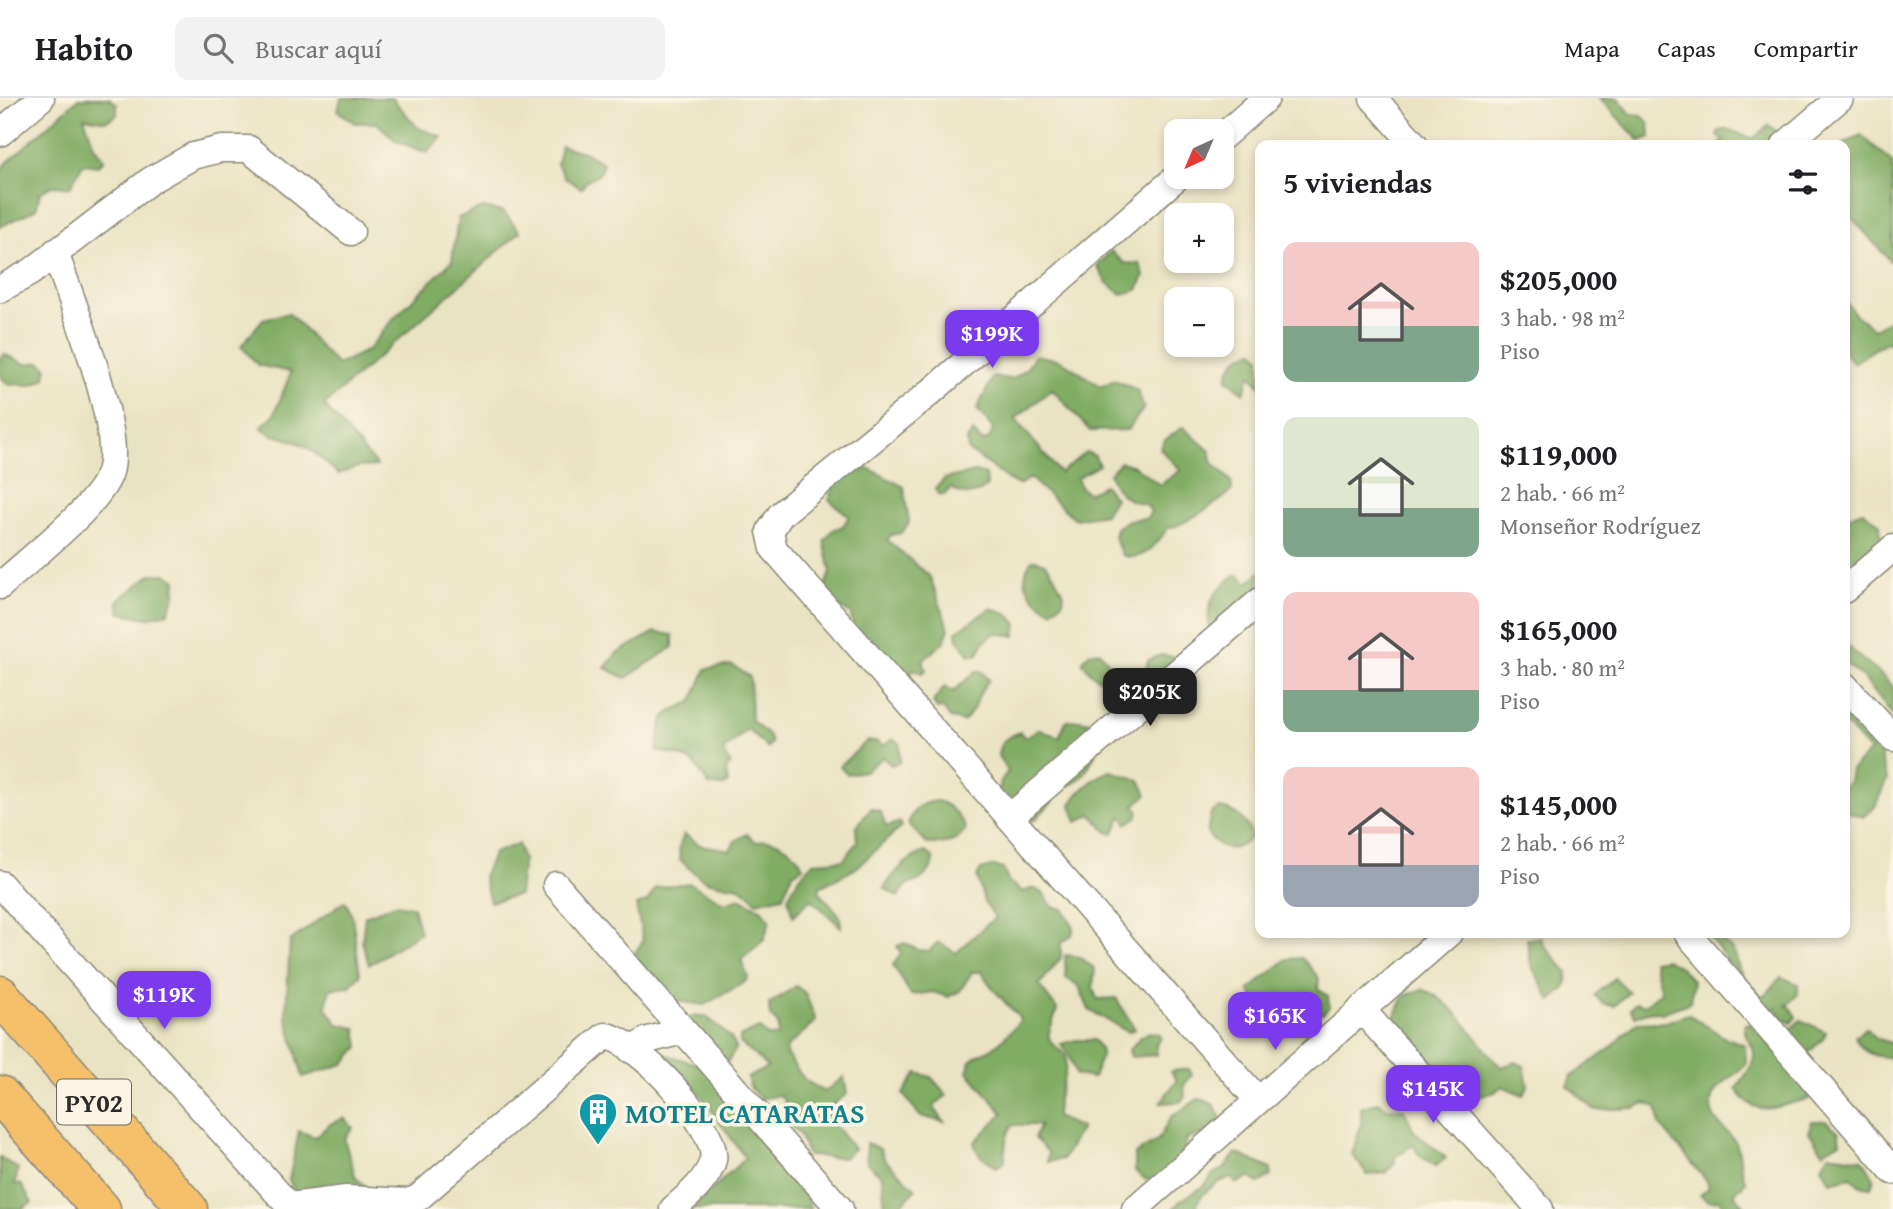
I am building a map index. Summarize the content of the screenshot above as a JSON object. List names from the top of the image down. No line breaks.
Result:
{"streets":{"highway":["PY02"]},"places":{"building":["MOTEL CATARATAS"]},"north":"bottom left","page":{"header":"Habito","search":"Buscar aquí","nav":["Mapa","Capas","Compartir"],"map_buttons":["+","−"],"heading":"5 viviendas","list":[{"name":"$205,000","note":"3 hab. · 98 m² · Piso"},{"name":"$119,000","note":"2 hab. · 66 m² · Monseñor Rodríguez"},{"name":"$165,000","note":"3 hab. · 80 m² · Piso"},{"name":"$145,000","note":"2 hab. · 66 m² · Piso"}],"price":["$199K","$205K","$119K","$165K","$145K"]}}
